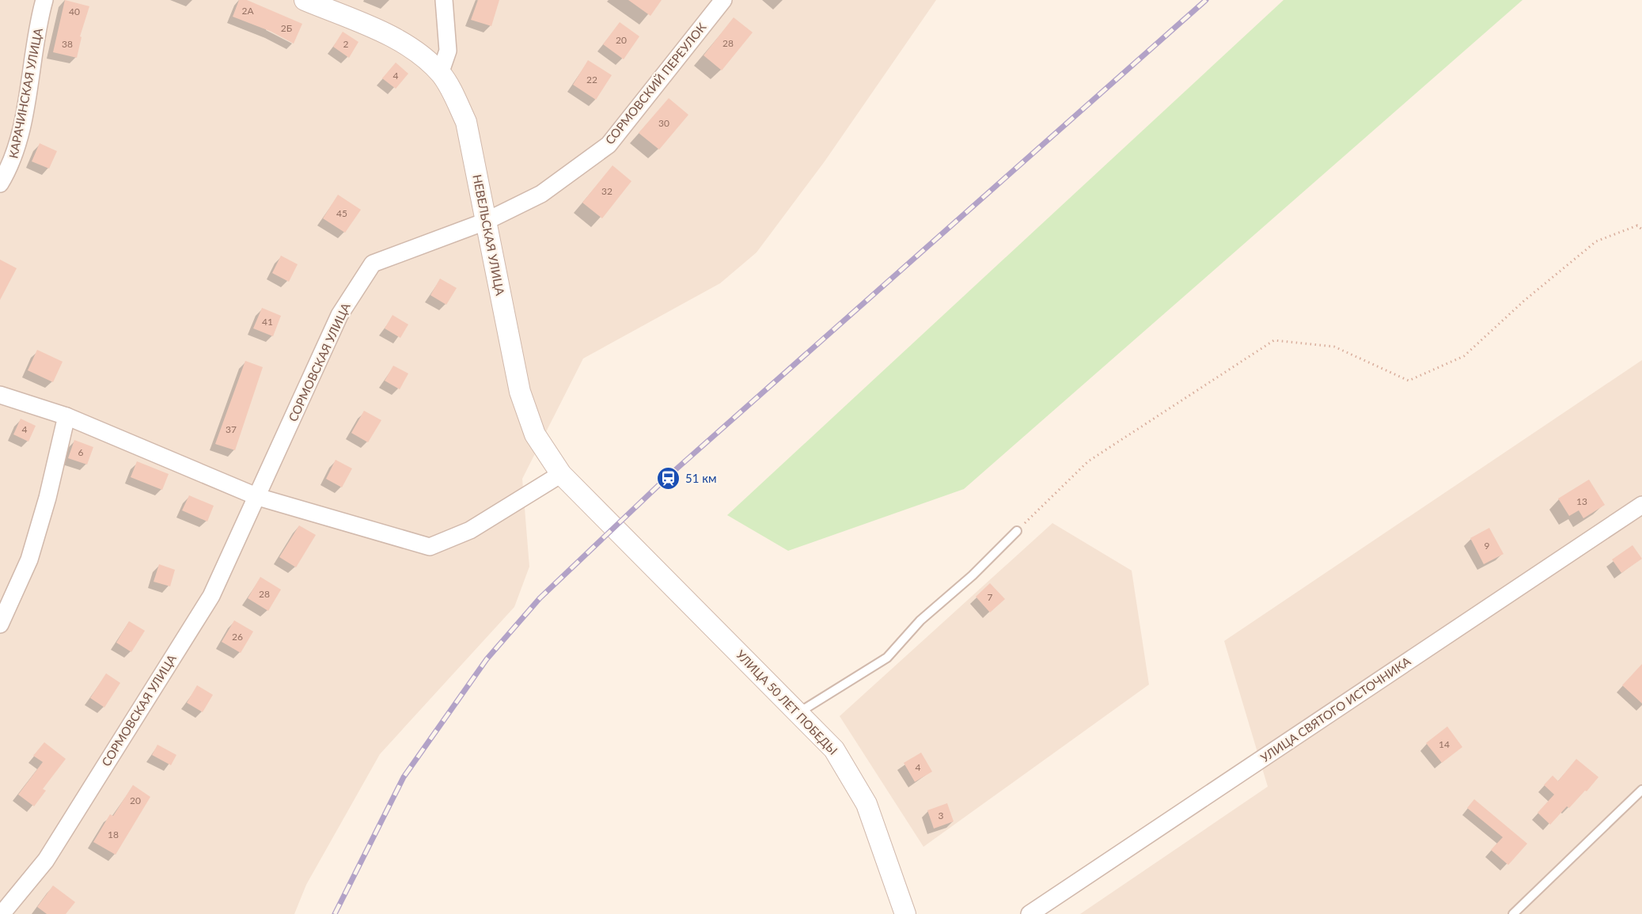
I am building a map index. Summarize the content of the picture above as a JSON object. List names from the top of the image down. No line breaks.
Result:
{"streets":{"street":["СОРМОВСКИЙ ПЕРЕУЛОК","КАРАЧИНСКАЯ УЛИЦА","НЕВЕЛЬСКАЯ УЛИЦА","СОРМОВСКАЯ УЛИЦА","УЛИЦА 50 ЛЕТ ПОБЕДЫ","УЛИЦА СВЯТОГО ИСТОЧНИКА"]},"crossings":[["СОРМОВСКИЙ ПЕРЕУЛОК","НЕВЕЛЬСКАЯ УЛИЦА"],["СОРМОВСКИЙ ПЕРЕУЛОК","СОРМОВСКАЯ УЛИЦА"],["НЕВЕЛЬСКАЯ УЛИЦА","СОРМОВСКАЯ УЛИЦА"],["НЕВЕЛЬСКАЯ УЛИЦА","УЛИЦА 50 ЛЕТ ПОБЕДЫ"]],"places":{"station":["51 км"]},"house_numbers":["2А","40","2Б","20","28","38","2","4","22","30","32","45","41","4","37","6","13","9","28","7","26","14","4","20","3","18"]}
